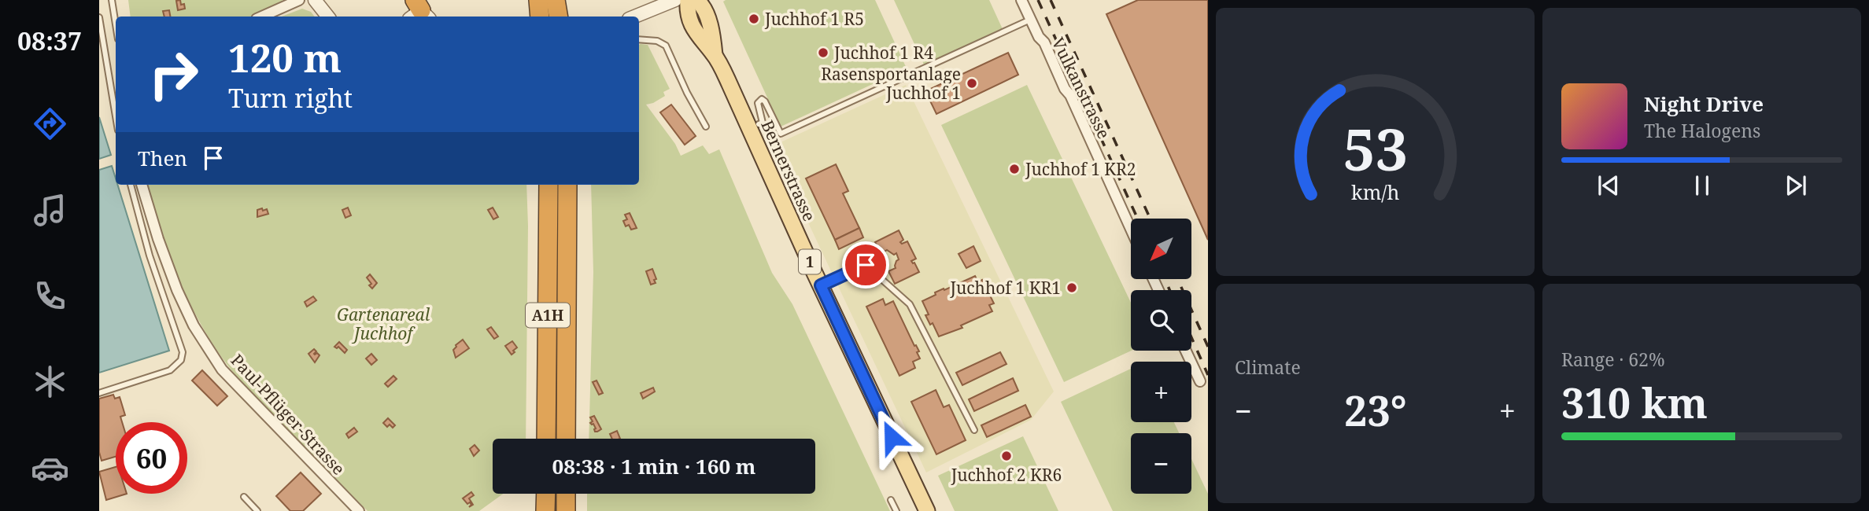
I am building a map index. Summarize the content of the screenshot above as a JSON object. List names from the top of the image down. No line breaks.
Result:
{"streets":{"highway":["A1H"],"main road":["Bernerstrasse","1"],"street":["Vulkanstrasse","Paul-Pflüger-Strasse"]},"parks":["Gartenareal Juchhof"],"places":["Juchhof 1 R5","Juchhof 1 R4","Rasensportanlage Juchhof 1","Juchhof 1 KR2","Juchhof 1 KR1","Juchhof 2 KR6"],"north":"bottom left","page":{"tabs":"08:37","turn":["120 m","Turn right"],"song":["Night Drive","The Halogens"],"then":"Then","map_buttons":["+","−"],"tile":["Climate",["Range · 62%","310 km"]],"heat":["−","23°","+"],"limit":"60","trip":"08:38 · 1 min · 160 m","gauge":["53","km/h"]}}
